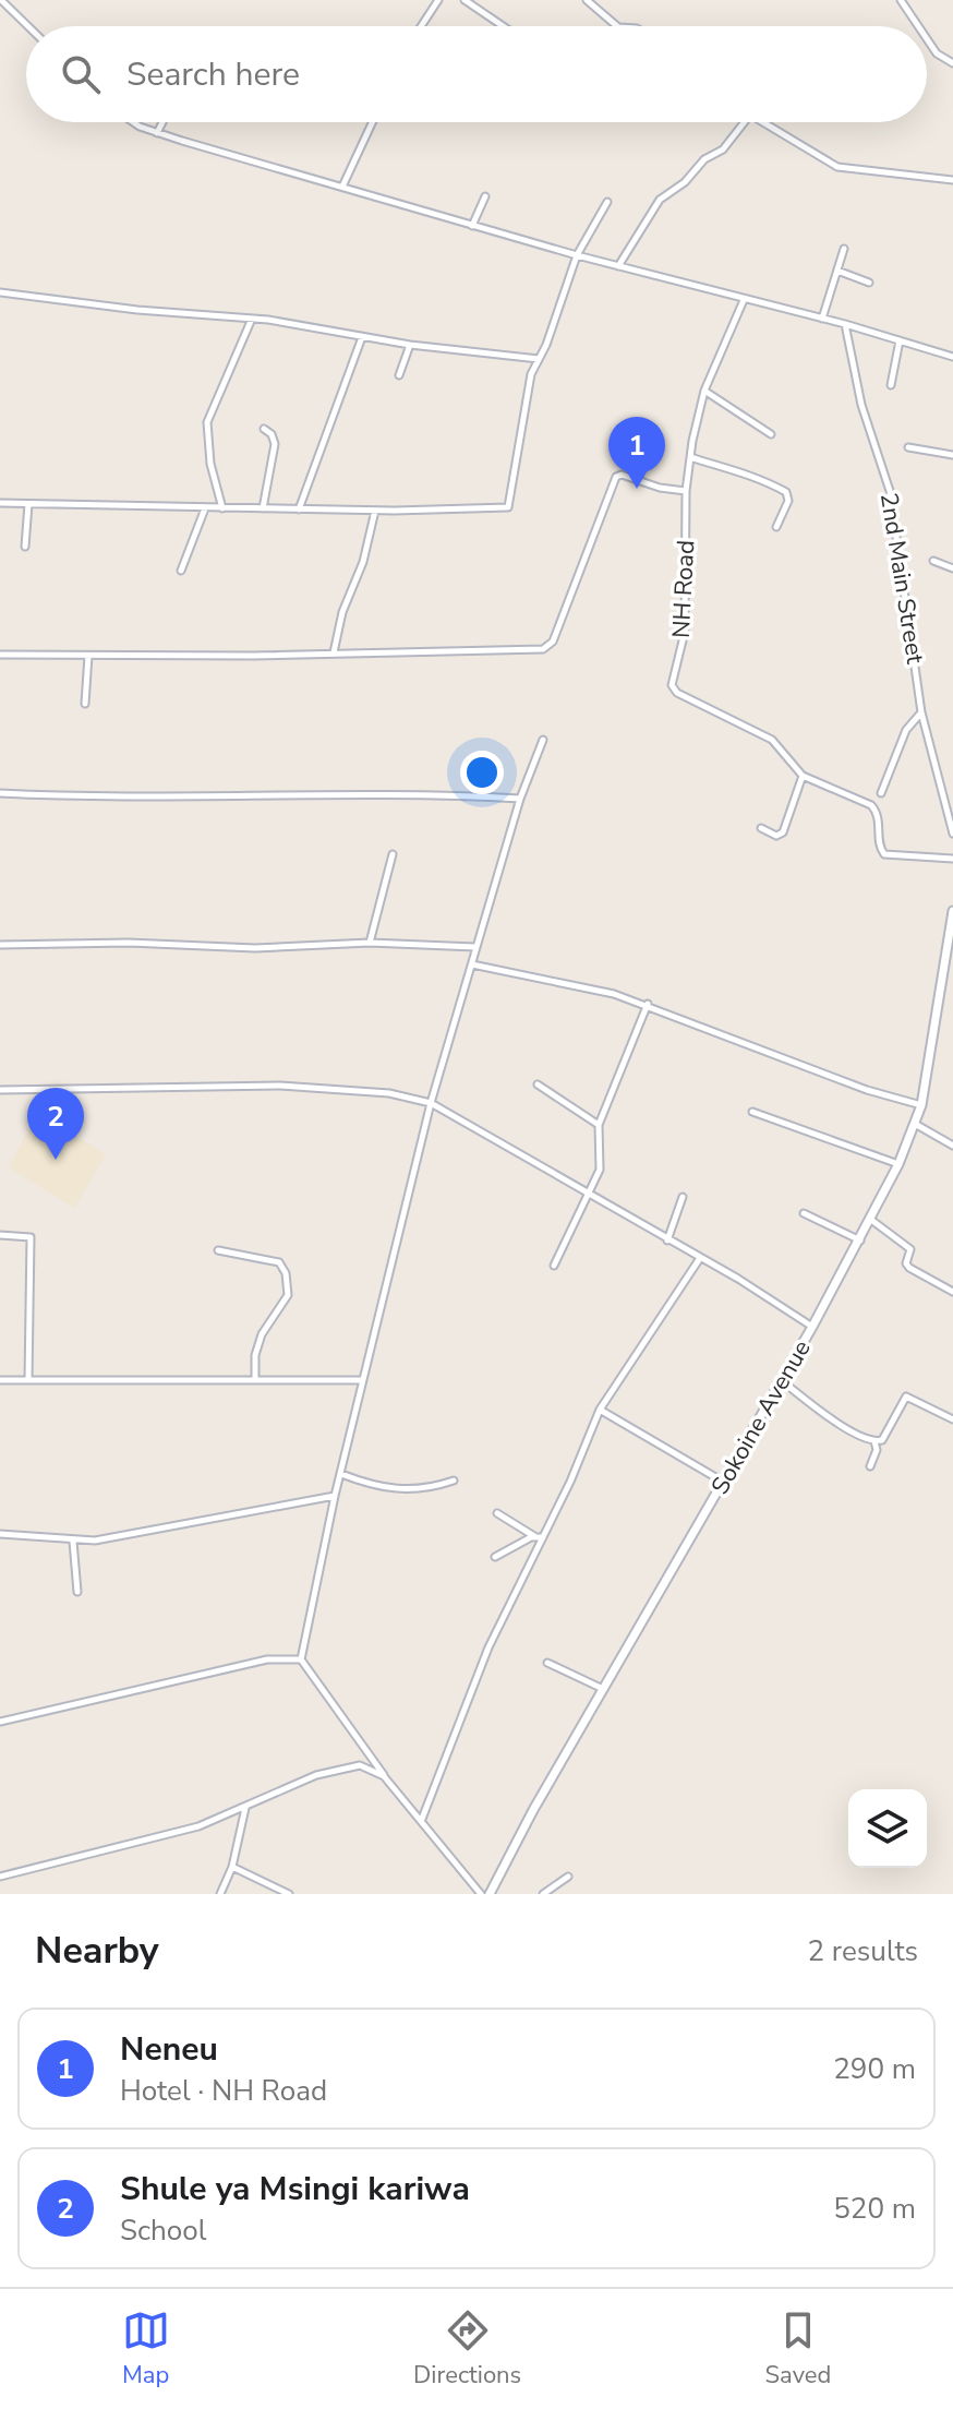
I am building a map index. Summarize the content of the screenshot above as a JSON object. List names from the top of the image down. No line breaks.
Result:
{"streets":{"street":["2nd Main Street","NH Road","Sokoine Avenue"]},"page":{"search":"Search here","pins":["1","2"],"heading":["Nearby","2 results"],"list":[{"mark":"1","name":"Neneu","note":"Hotel · NH Road","value":"290 m"},{"mark":"2","name":"Shule ya Msingi kariwa","note":"School","value":"520 m"}],"nav":["Map","Directions","Saved"]}}
